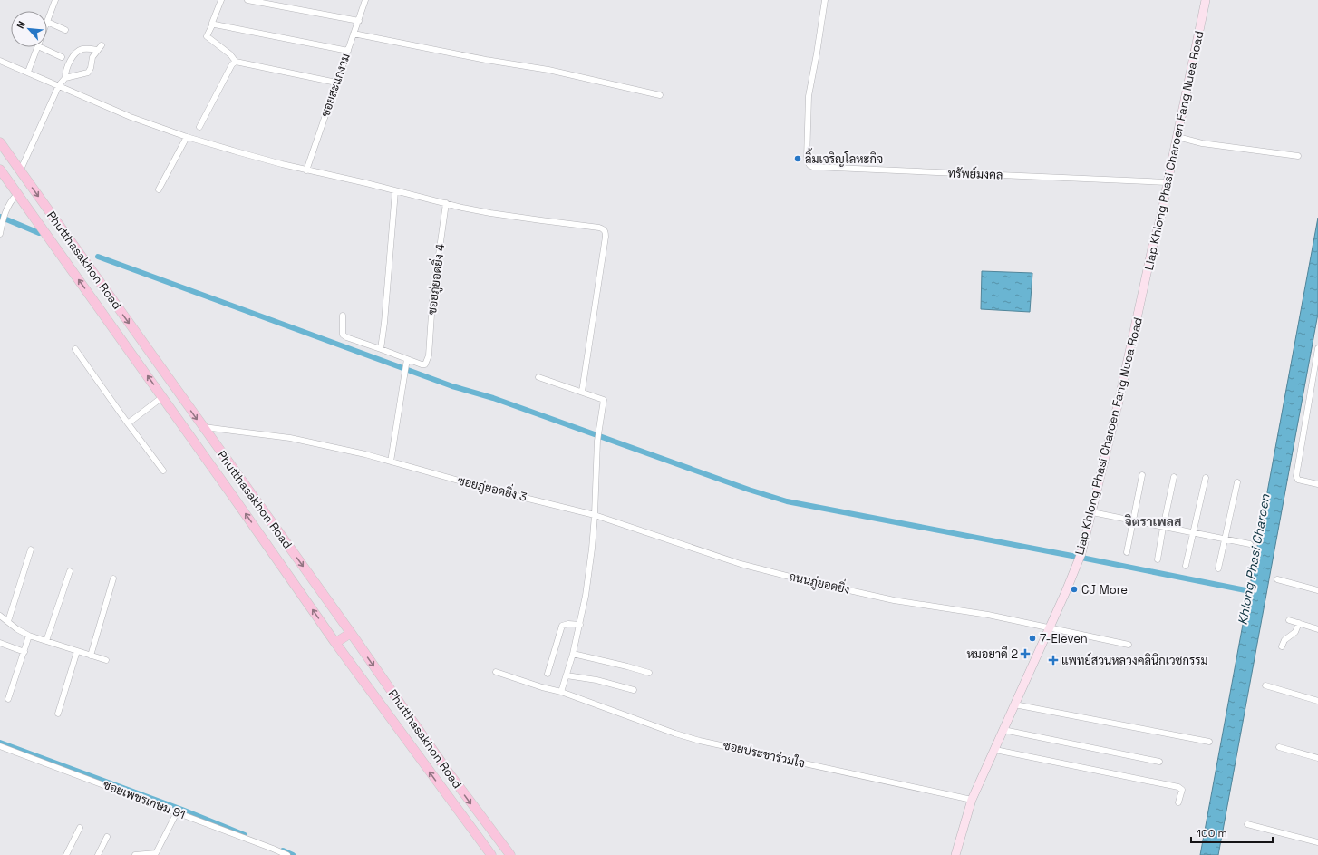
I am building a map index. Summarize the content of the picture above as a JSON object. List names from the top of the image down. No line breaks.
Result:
{"streets":{"main road":["Liap Khlong Phasi Charoen Fang Nuea Road","Phutthasakhon Road"],"street":["ซอยสะแกงาม","ทรัพย์มงคล","ซอยภู่ยอดยิ่ง 4","ซอยภู่ยอดยิ่ง 3","ถนนภู่ยอดยิ่ง","ซอยประชาร่วมใจ","ซอยเพชรเกษม 91"]},"crossings":[["Liap Khlong Phasi Charoen Fang Nuea Road","ทรัพย์มงคล"],["Liap Khlong Phasi Charoen Fang Nuea Road","ถนนภู่ยอดยิ่ง"],["Liap Khlong Phasi Charoen Fang Nuea Road","ซอยประชาร่วมใจ"],["Phutthasakhon Road","ซอยภู่ยอดยิ่ง 3"],["ซอยภู่ยอดยิ่ง 3","ถนนภู่ยอดยิ่ง"]],"districts":["จิตราเพลส"],"water":["Khlong Phasi Charoen"],"places":{"other":["ลิ้มเจริญโลหะกิจ","CJ More","7-Eleven"],"health":["หมอยาดี 2","แพทย์สวนหลวงคลินิกเวชกรรม"]},"scale_bar":"100 m","north":"top left"}
